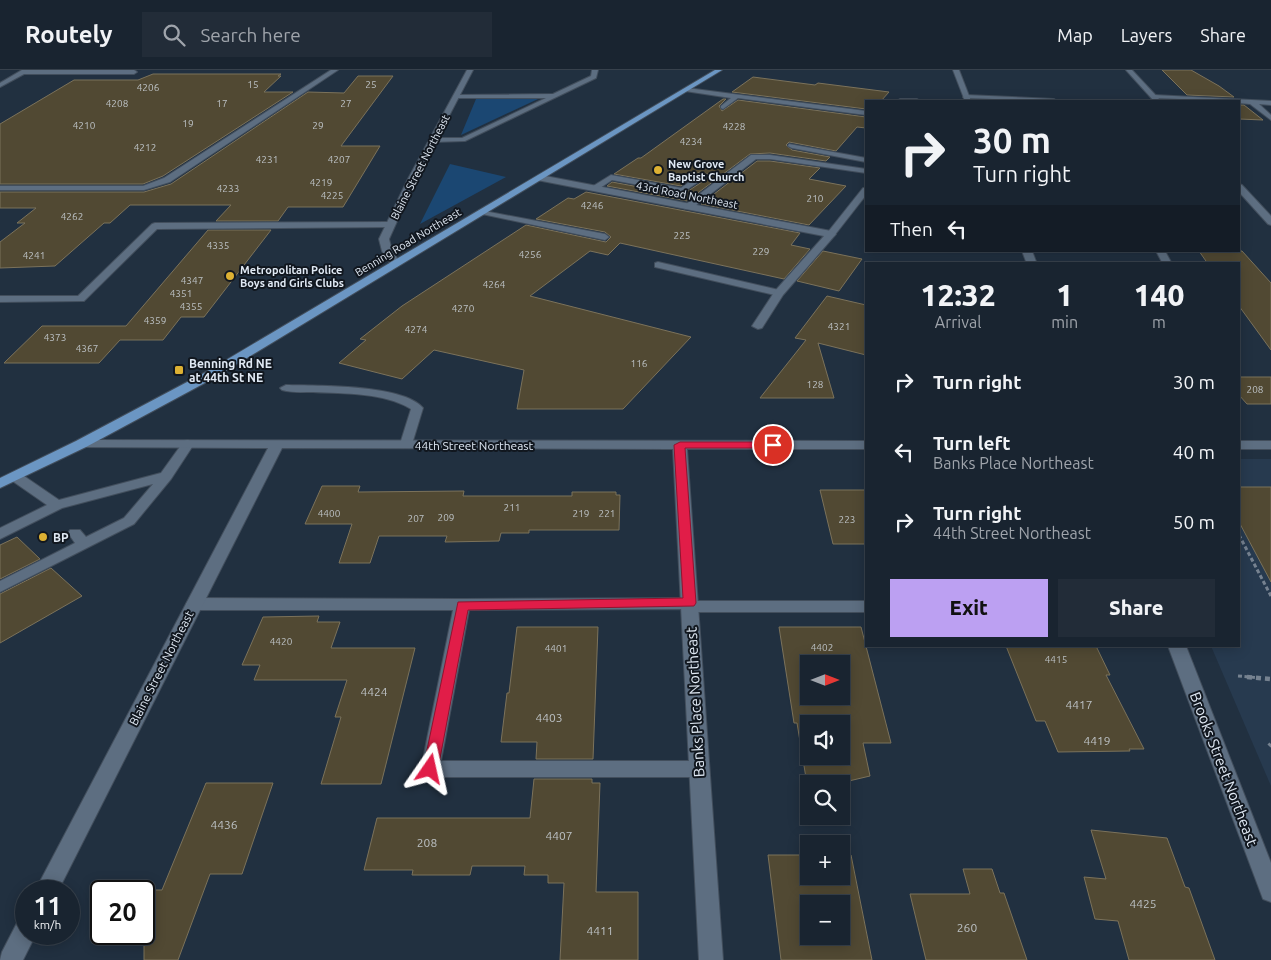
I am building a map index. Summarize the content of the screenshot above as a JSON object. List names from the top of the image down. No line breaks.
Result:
{"streets":{"main road":["Benning Road Northeast"],"street":["Blaine Street Northeast","43rd Road Northeast","44th Street Northeast","Banks Place Northeast","Brooks Street Northeast"]},"crossings":[["Blaine Street Northeast","Benning Road Northeast"],["Blaine Street Northeast","44th Street Northeast"],["43rd Road Northeast","Benning Road Northeast"],["Benning Road Northeast","44th Street Northeast"],["44th Street Northeast","Banks Place Northeast"]],"places":{"other":["New Grove Baptist Church","Metropolitan Police Boys and Girls Clubs","BP"],"transit":["Benning Rd NE at 44th St NE"]},"house_numbers":["15","25","4206","4208","17","27","19","4210","29","4228","4234","4212","4231","4207","4219","4233","4225","210","4246","4262","225","4335","229","4256","4241","4347","4264","4351","4355","4270","4359","4321","4274","4373","4367","116","128","208","211","4400","219","221","209","207","223","4420","4402","4401","4415","4424","4417","4403","4419","4436","4407","208","4425","260","4411"],"north":"right","page":{"header":"Routely","search":"Search here","nav":["Map","Layers","Share"],"turn":["30 m","Turn right"],"then":"Then","eta":["12:32","Arrival","1","min","140","m"],"list":[{"name":"Turn right","value":"30 m"},{"name":"Turn left","note":"Banks Place Northeast","value":"40 m"},{"name":"Turn right","note":"44th Street Northeast","value":"50 m"}],"buttons":["Exit","Share"],"map_buttons":["+","−"],"speed":"11 km/h","limit":"20"}}
